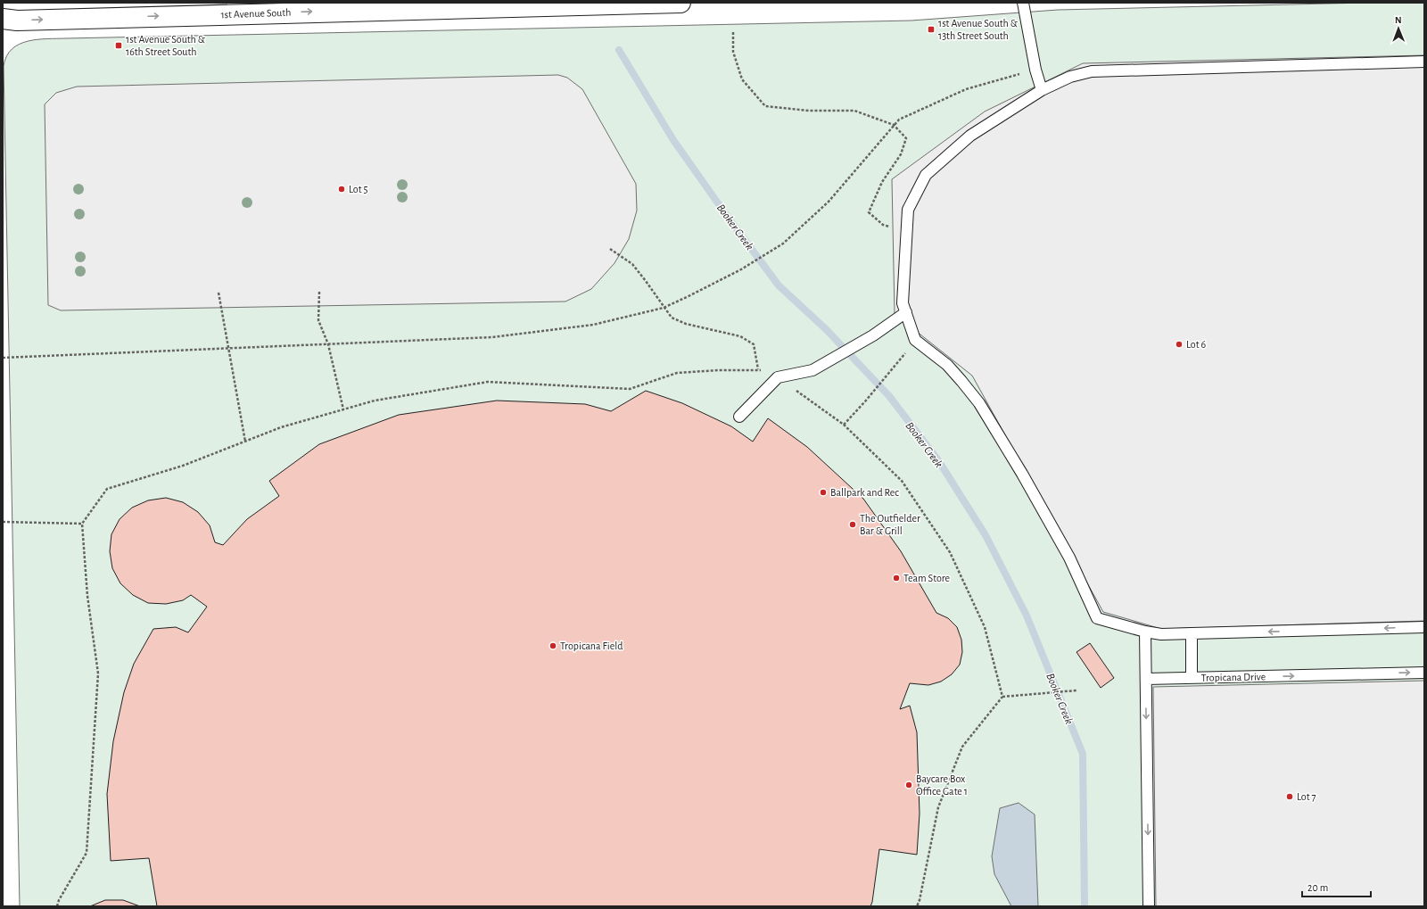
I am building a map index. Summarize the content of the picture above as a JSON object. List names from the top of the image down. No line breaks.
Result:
{"streets":{"main road":["1st Avenue South"],"lane":["Tropicana Drive"]},"one_way":["1st Avenue South"],"water":["Booker Creek"],"places":{"transit":["1st Avenue South & 13th Street South","1st Avenue South & 16th Street South"],"other":["Lot 5","Lot 6","Ballpark and Rec","The Outfielder Bar & Grill","Team Store","Tropicana Field","Baycare Box Office Gate 1","Lot 7"]},"scale_bar":"20 m","north":"top"}
